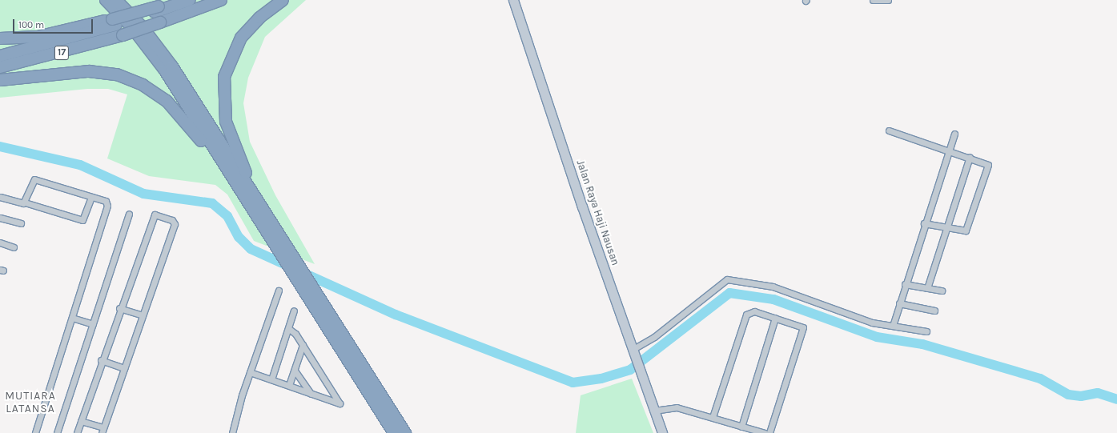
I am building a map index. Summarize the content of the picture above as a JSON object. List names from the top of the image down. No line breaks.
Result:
{"streets":{"highway":["17"],"main road":["Jalan Raya Haji Nausan"]},"districts":["MUTIARA LATANSA"],"scale_bar":"100 m"}
